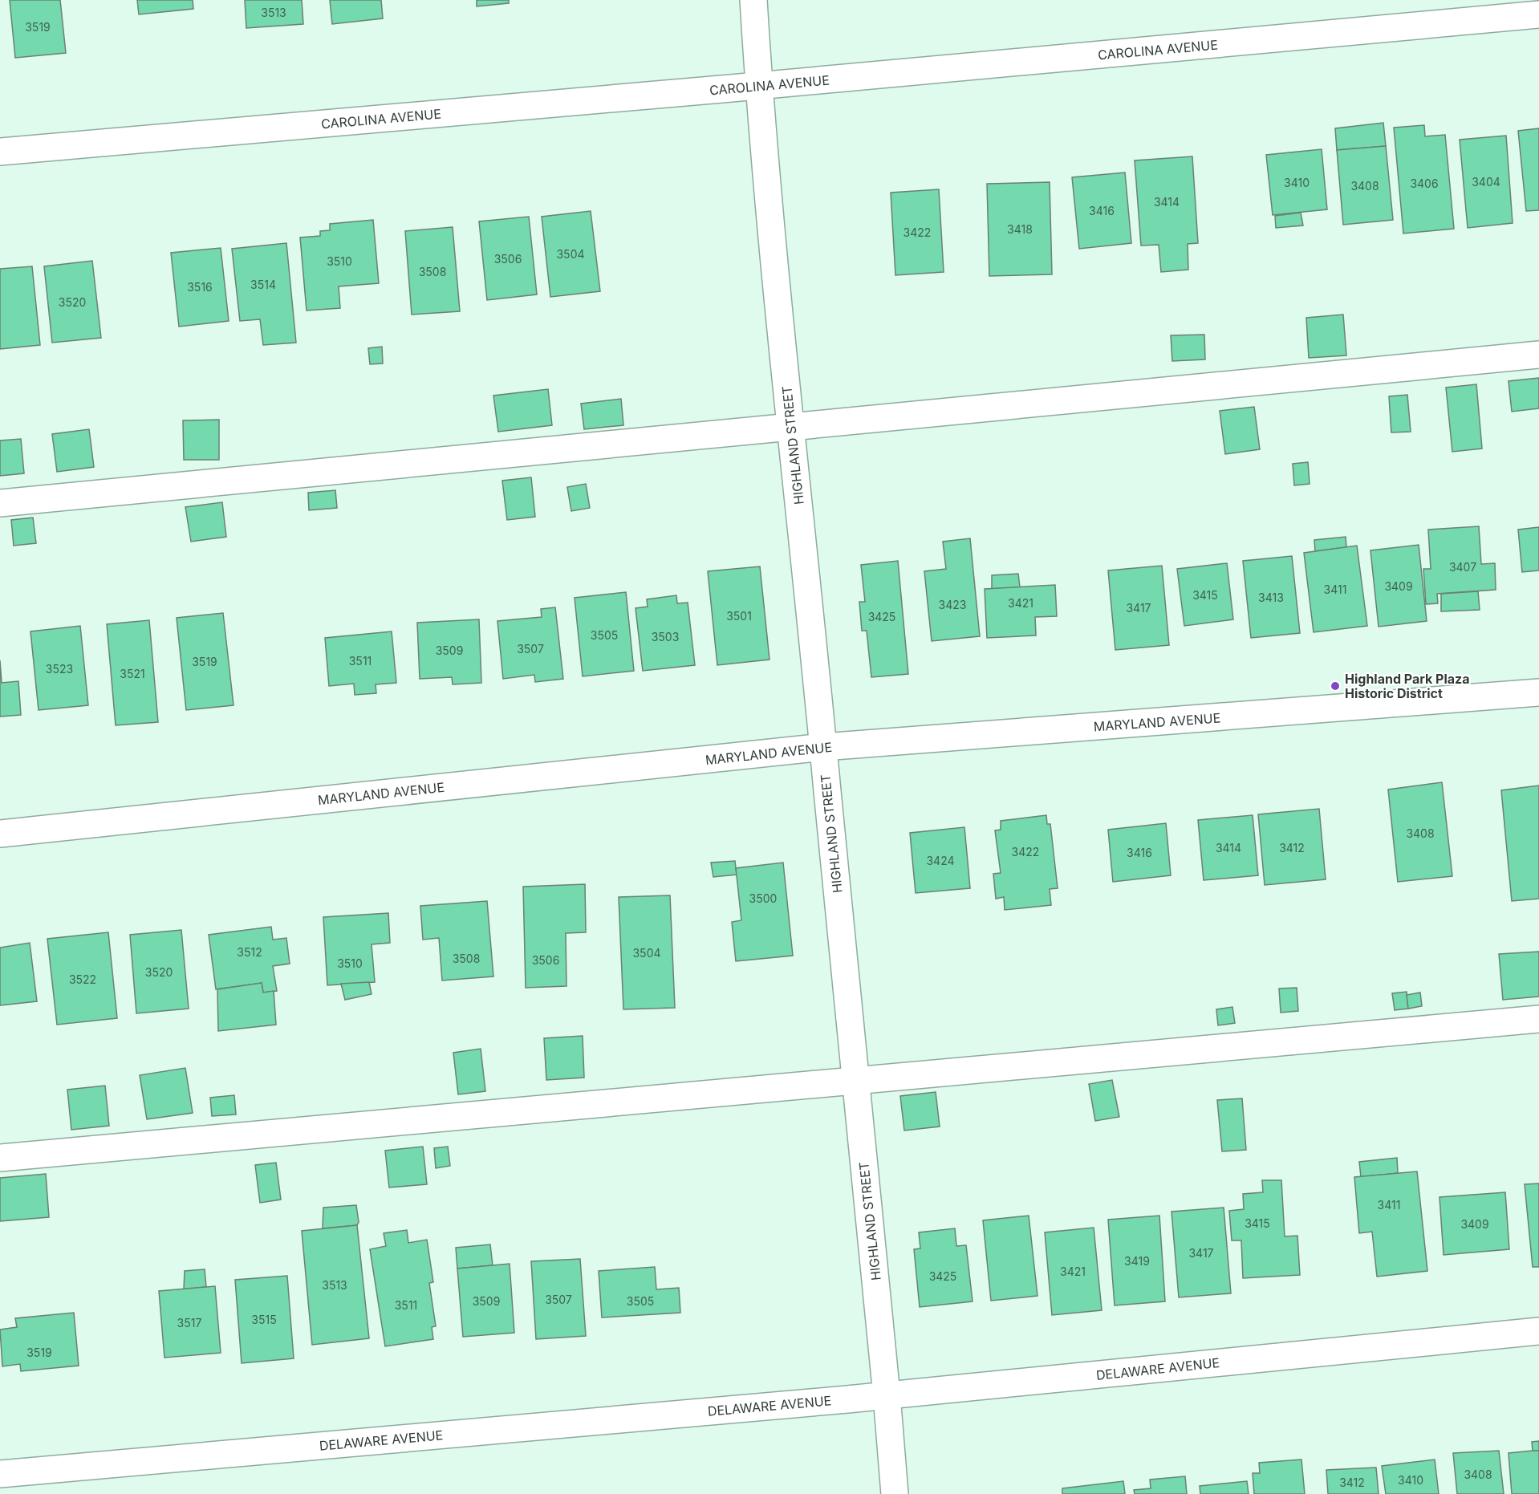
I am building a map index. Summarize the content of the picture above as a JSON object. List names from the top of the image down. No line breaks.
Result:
{"streets":{"street":["CAROLINA AVENUE","HIGHLAND STREET","MARYLAND AVENUE","DELAWARE AVENUE"]},"crossings":[["CAROLINA AVENUE","HIGHLAND STREET"],["HIGHLAND STREET","MARYLAND AVENUE"],["HIGHLAND STREET","DELAWARE AVENUE"]],"places":["Highland Park Plaza Historic District"],"house_numbers":["3513","3519","3404","3410","3406","3408","3414","3416","3418","3422","3504","3506","3510","3508","3514","3516","3520","3407","3409","3411","3415","3413","3421","3423","3417","3501","3425","3505","3503","3507","3509","3511","3519","3523","3521","3408","3414","3412","3422","3416","3424","3500","3512","3504","3508","3506","3510","3520","3522","3411","3415","3409","3417","3419","3421","3425","3513","3507","3509","3505","3511","3515","3517","3519","3408","3410","3412"]}
